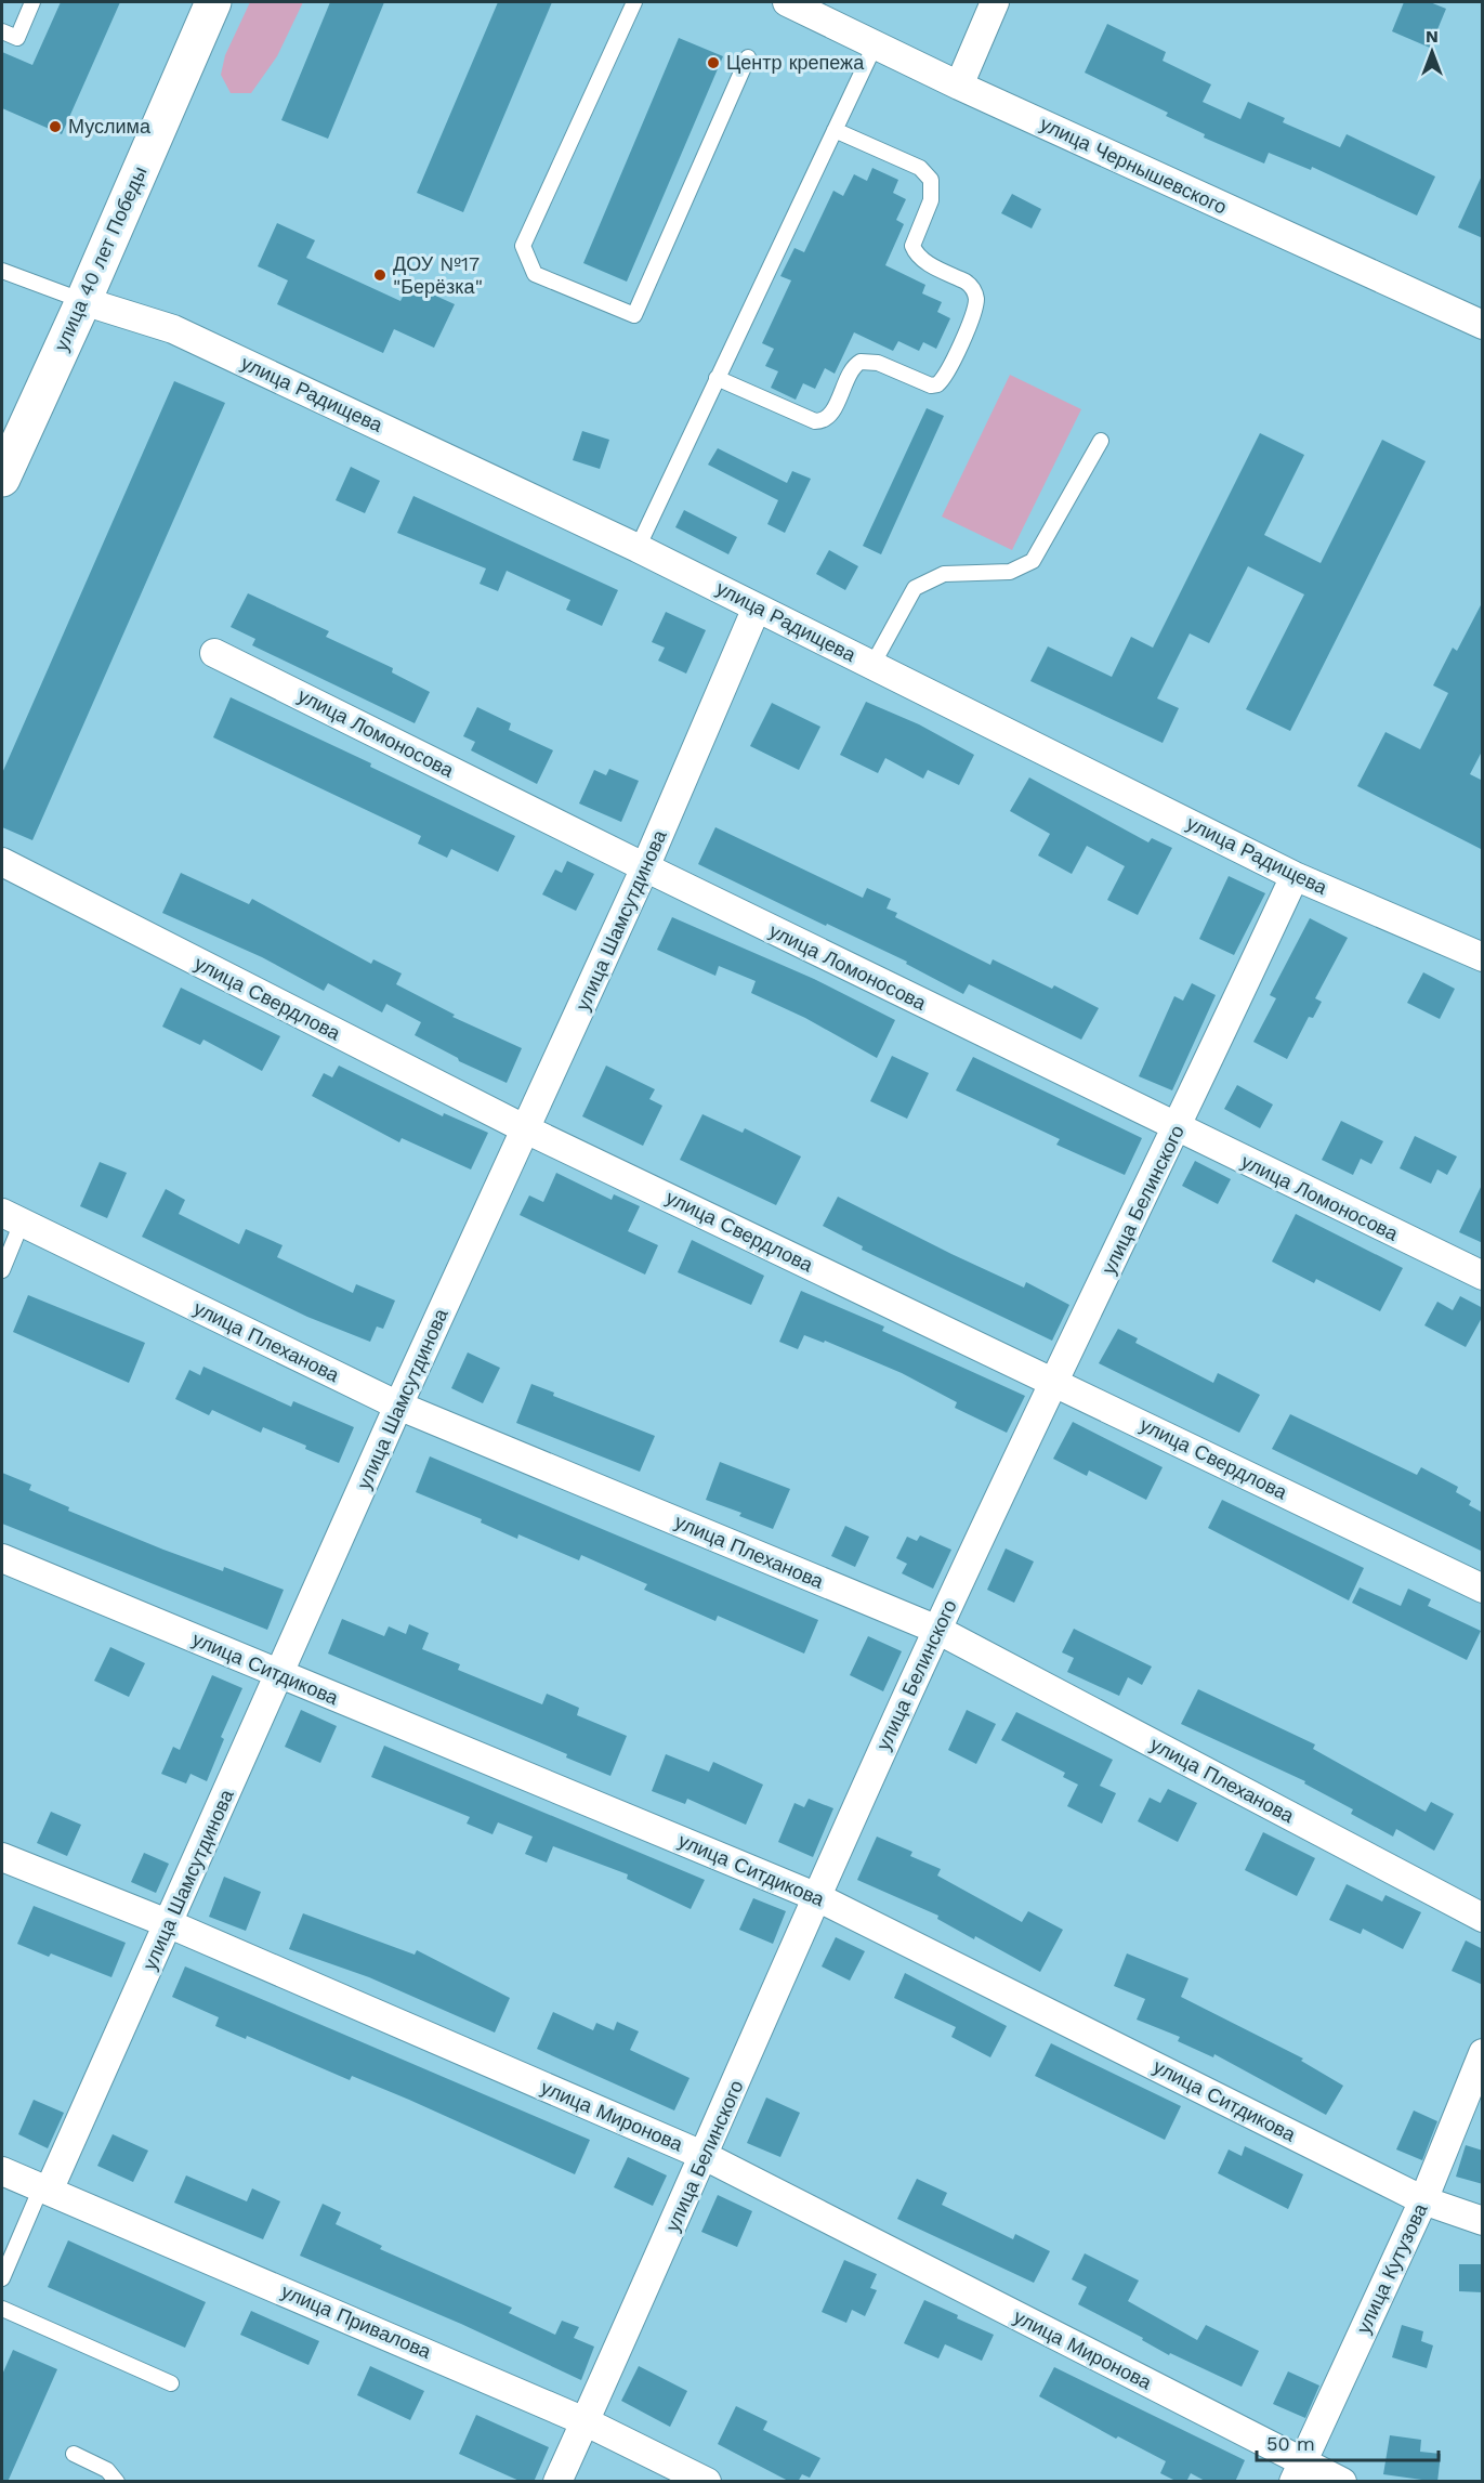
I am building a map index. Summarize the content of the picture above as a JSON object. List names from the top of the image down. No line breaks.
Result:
{"streets":{"street":["улица Чернышевского","улица 40 лет Победы","улица Радищева","улица Ломоносова","улица Шамсутдинова","улица Свердлова","улица Белинского","улица Плеханова","улица Ситдикова","улица Миронова","улица Кутузова","улица Привалова"]},"crossings":[["улица 40 лет Победы","улица Радищева"],["улица Радищева","улица Шамсутдинова"],["улица Радищева","улица Белинского"],["улица Ломоносова","улица Шамсутдинова"],["улица Ломоносова","улица Белинского"],["улица Шамсутдинова","улица Свердлова"],["улица Шамсутдинова","улица Плеханова"],["улица Шамсутдинова","улица Ситдикова"],["улица Шамсутдинова","улица Миронова"],["улица Шамсутдинова","улица Привалова"],["улица Свердлова","улица Белинского"],["улица Белинского","улица Плеханова"],["улица Белинского","улица Ситдикова"],["улица Белинского","улица Миронова"],["улица Белинского","улица Привалова"],["улица Ситдикова","улица Кутузова"],["улица Миронова","улица Кутузова"]],"places":["Центр крепежа","Муслима","ДОУ №17 \"Берёзка\""],"scale_bar":"50 m","north":"top"}
